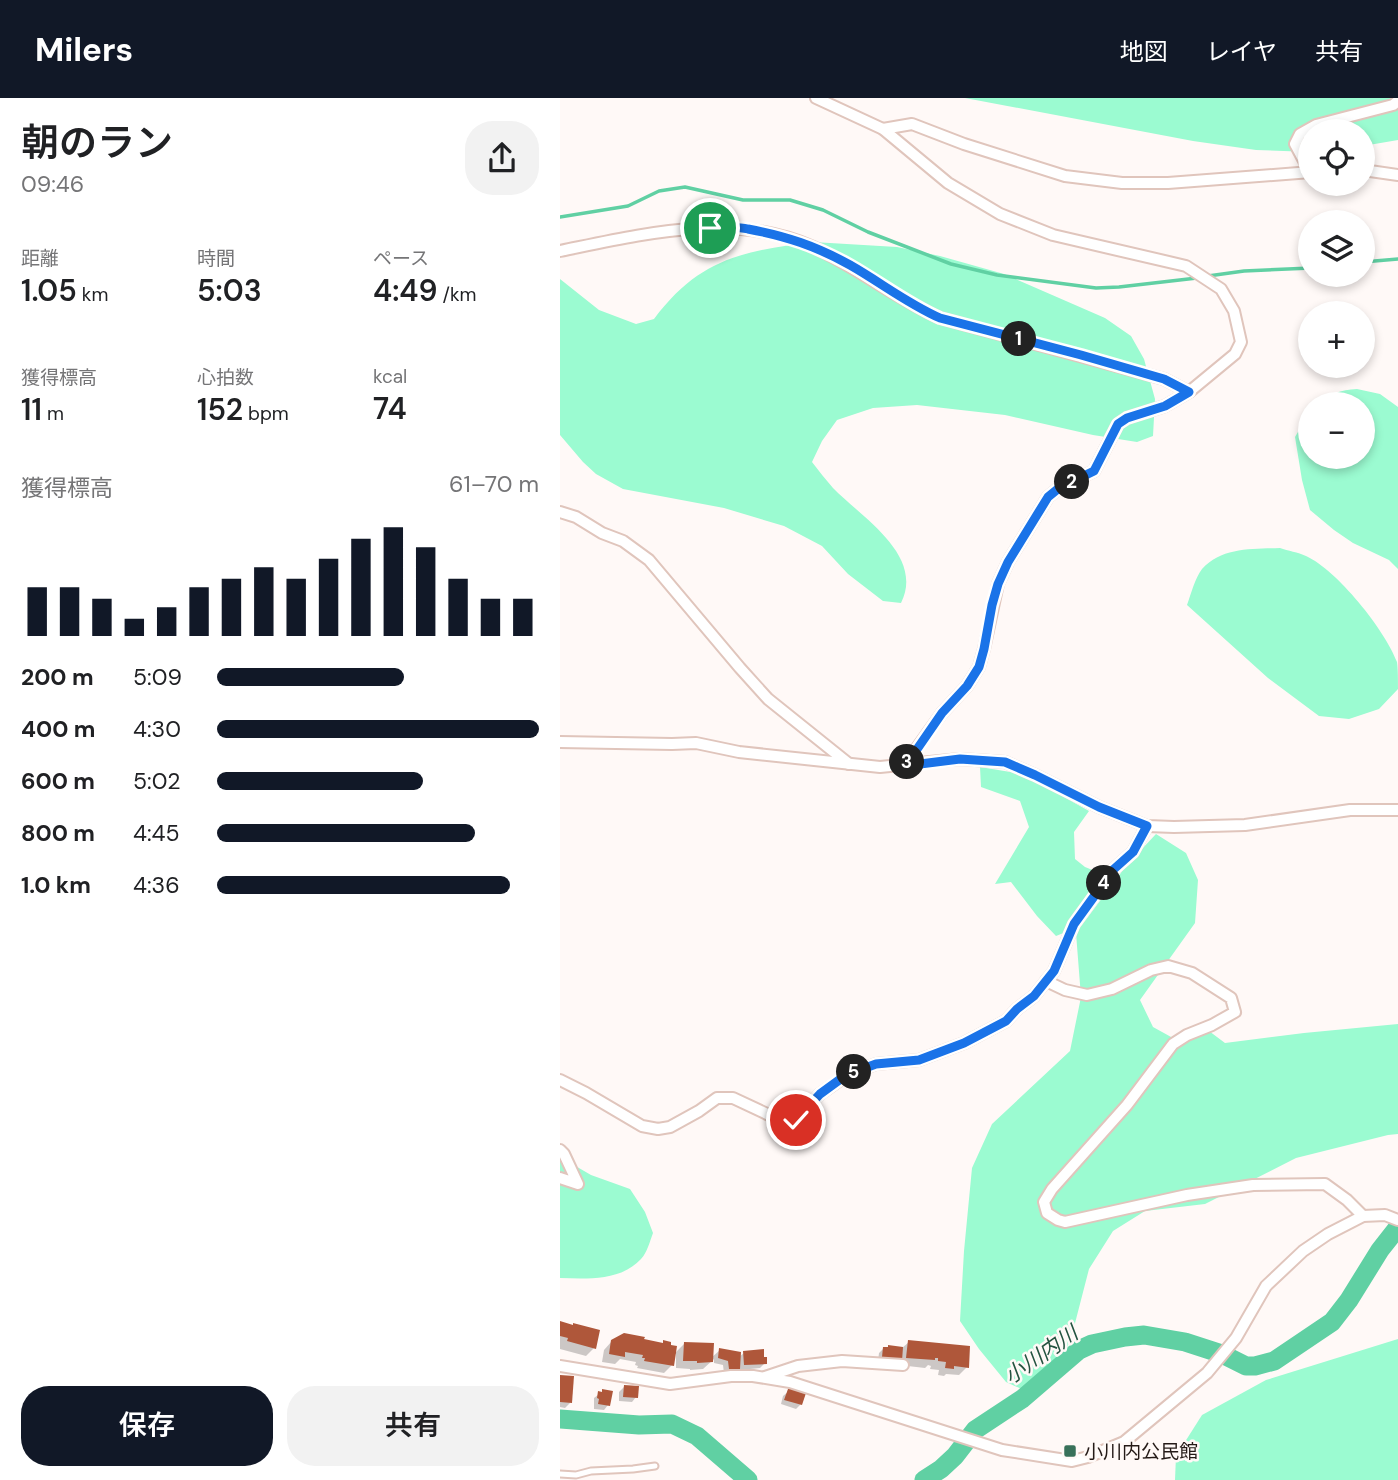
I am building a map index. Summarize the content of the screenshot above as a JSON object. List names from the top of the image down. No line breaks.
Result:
{"water":["小川内川"],"places":{"transit":["小川内公民館"]},"page":{"header":"Milers","nav":["地図","レイヤ","共有"],"heading":["朝のラン","09:46"],"map_buttons":["+","−"],"stats":[["距離","1.05 km"],["時間","5:03"],["ペース","4:49 /km"],["獲得標高","11 m"],["心拍数","152 bpm"],["kcal","74"]],"pins":["1","2","3","4","5"],"chart":["獲得標高","61–70 m"],"list":[{"name":"200 m","note":"5:09"},{"name":"400 m","note":"4:30"},{"name":"600 m","note":"5:02"},{"name":"800 m","note":"4:45"},{"name":"1.0 km","note":"4:36"}],"buttons":["保存","共有"]}}
